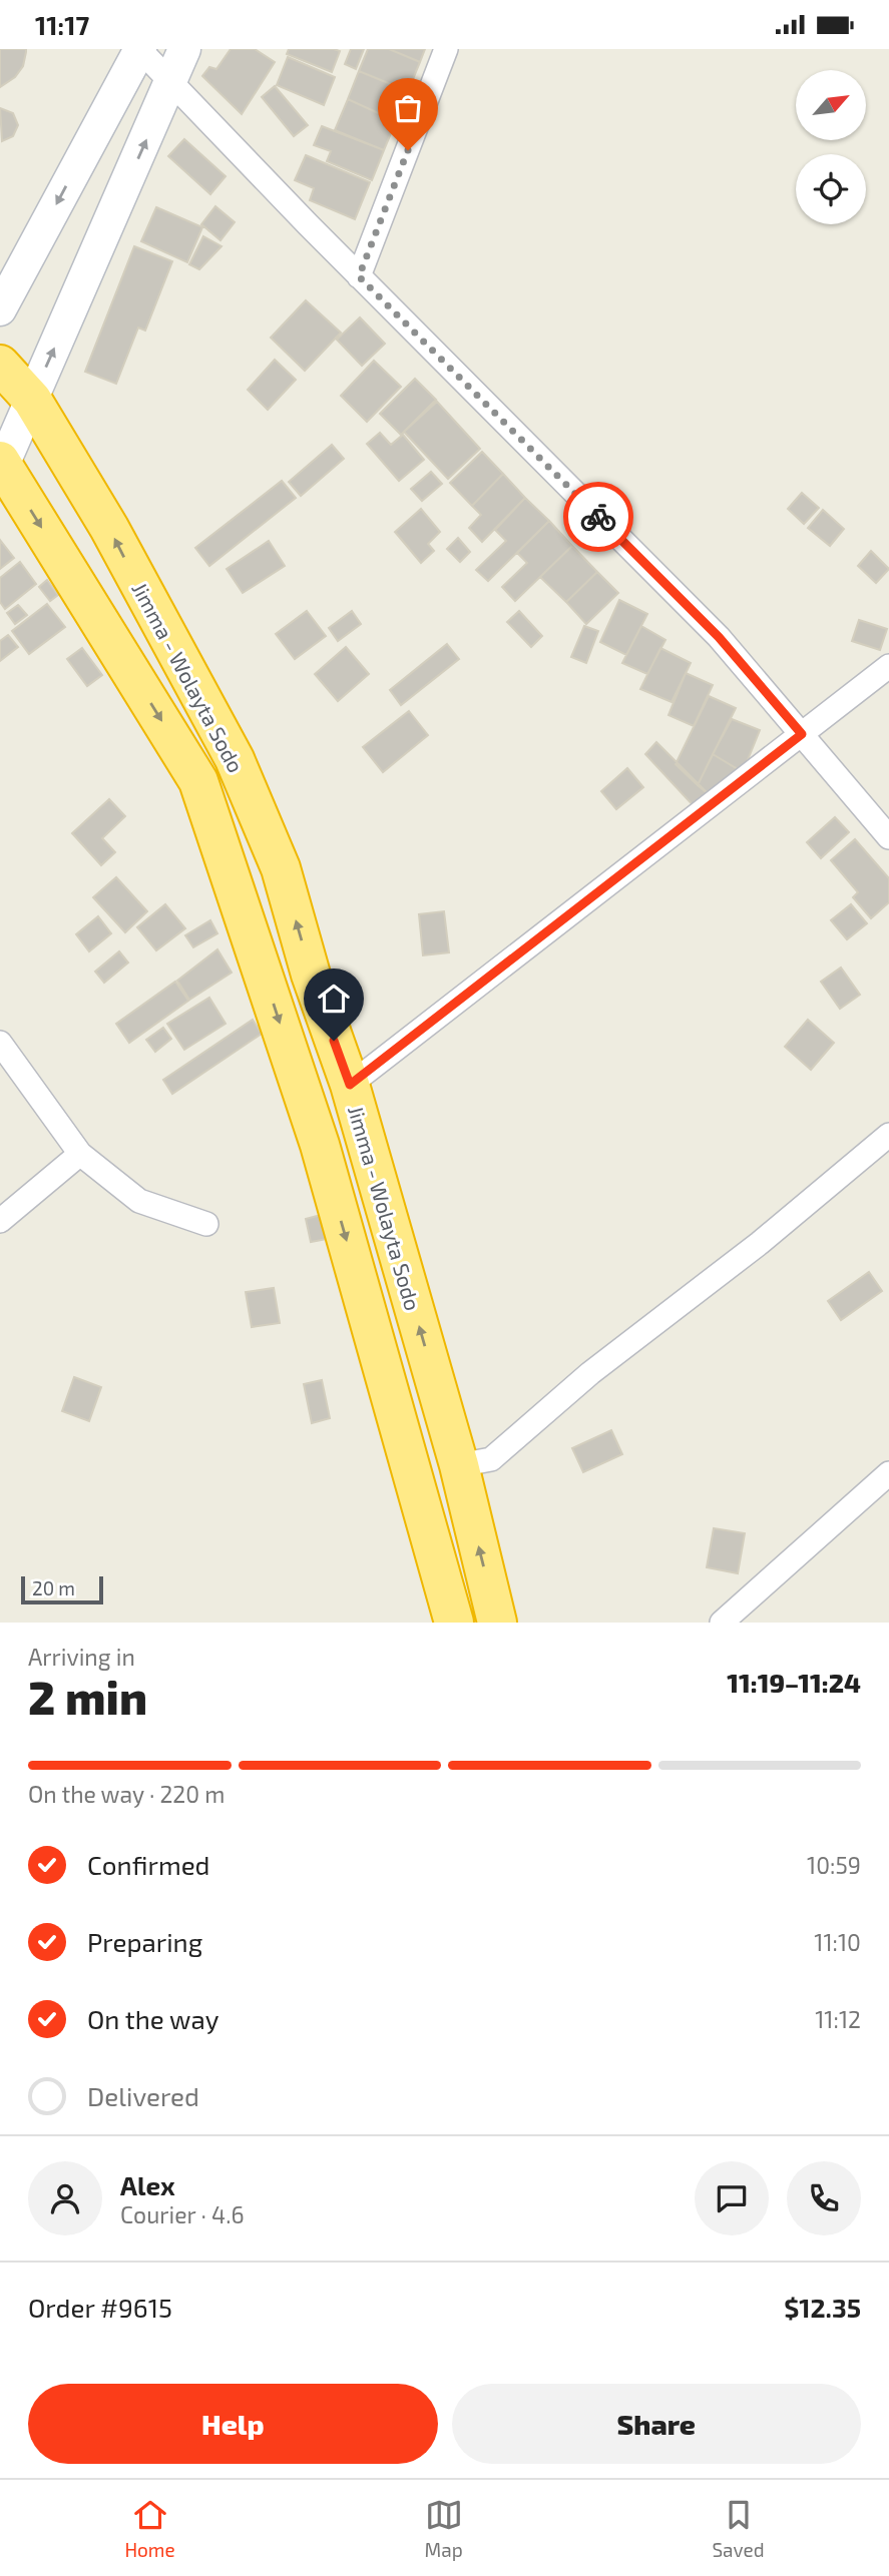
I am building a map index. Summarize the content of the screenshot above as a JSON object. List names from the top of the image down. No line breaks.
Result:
{"streets":{"highway":["Jimma - Wolayta Sodo"]},"scale_bar":"20 m","north":"top right","page":{"status":"11:17","scale":"20 m","heading":["2 min","Arriving in","11:19–11:24"],"panel":["Alex","Courier · 4.6","Order #9615","$12.35"],"bar":"On the way · 220 m","list":[["Confirmed","10:59"],["Preparing","11:10"],["On the way","11:12"],"Delivered"],"buttons":["Help","Share"],"tabs":["Home","Map","Saved"]}}
